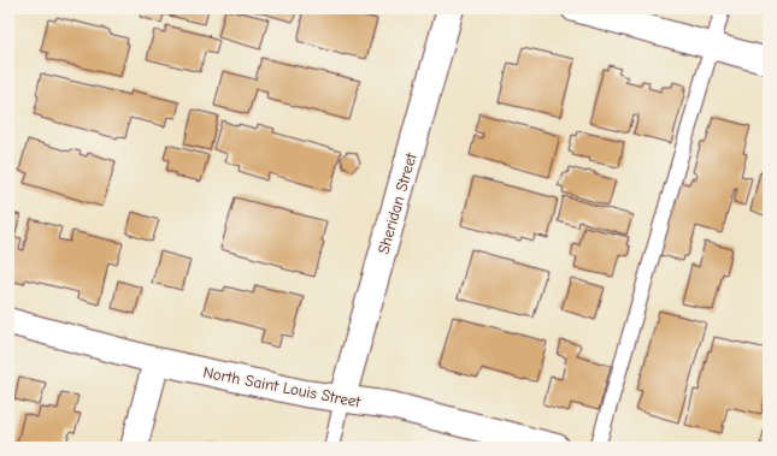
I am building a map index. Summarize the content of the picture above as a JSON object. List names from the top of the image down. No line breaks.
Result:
{"streets":{"street":["Sheridan Street","North Saint Louis Street"]},"crossings":[["Sheridan Street","North Saint Louis Street"]]}
